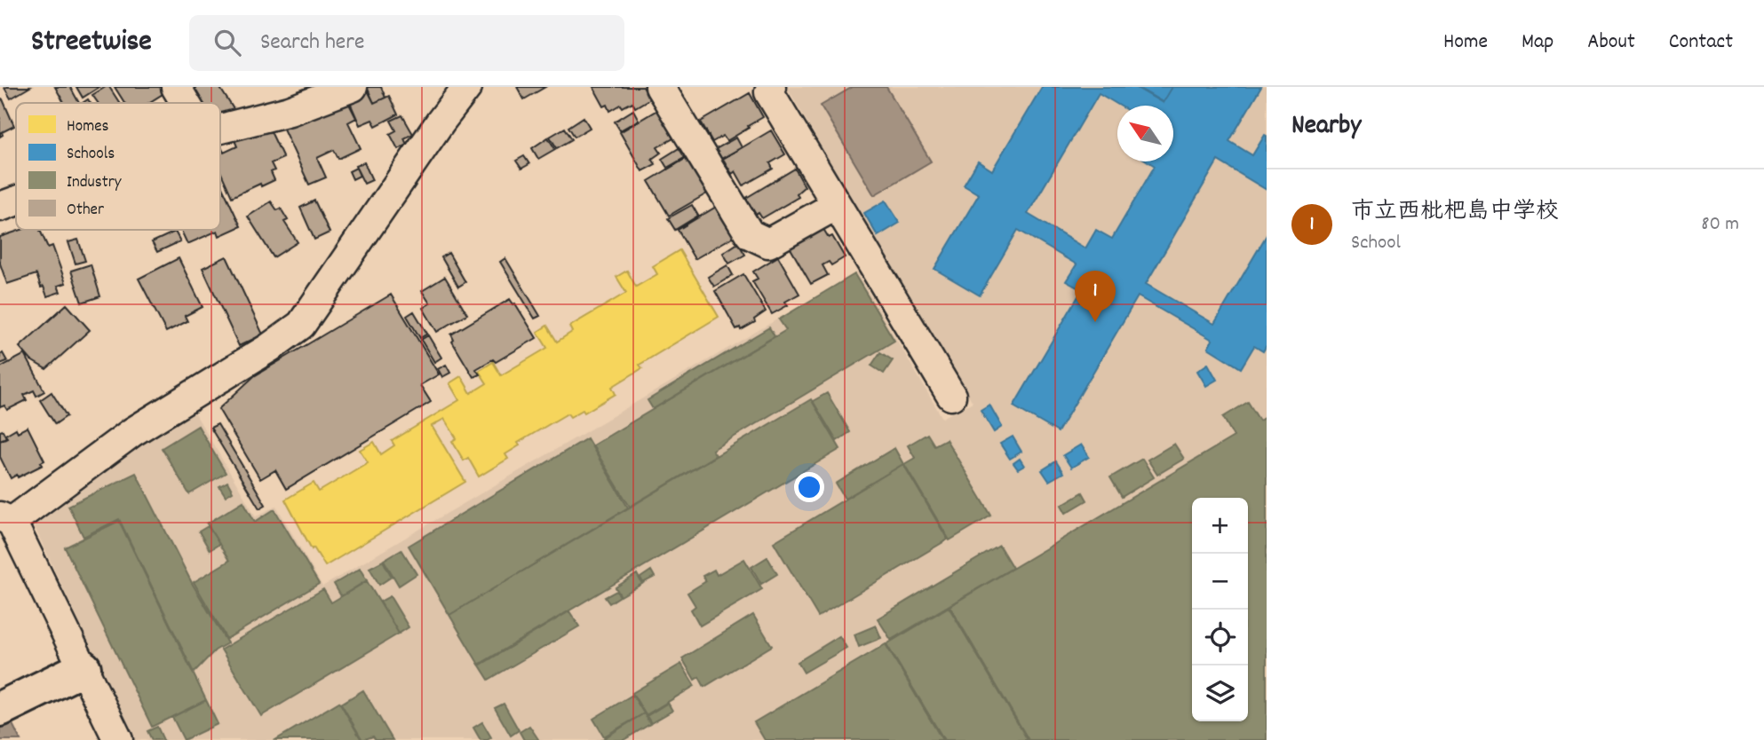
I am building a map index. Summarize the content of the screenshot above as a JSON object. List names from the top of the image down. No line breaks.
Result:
{"legend":["Homes","Schools","Industry","Other"],"north":"top left","page":{"header":"Streetwise","search":"Search here","nav":["Home","Map","About","Contact"],"heading":"Nearby","list":[{"mark":"1","name":"市立西枇杷島中学校","note":"School","value":"80 m"}],"pins":"1","map_buttons":["+","−"]}}
